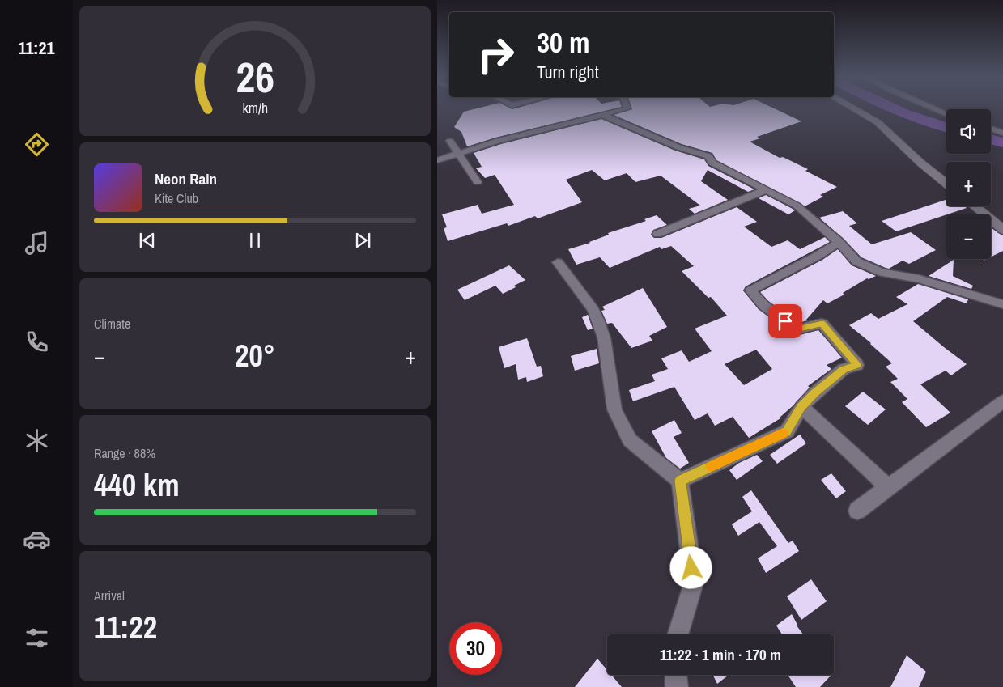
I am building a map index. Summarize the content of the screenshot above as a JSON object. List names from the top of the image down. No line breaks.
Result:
{"page":{"tabs":"11:21","turn":["30 m","Turn right"],"map_buttons":["+","−"],"song":["Neon Rain","Kite Club"],"tile":["Climate",["Range · 88%","440 km"],["Arrival","11:22"]],"heat":["−","20°","+"],"limit":"30","trip":"11:22 · 1 min · 170 m","gauge":["26","km/h"]}}
